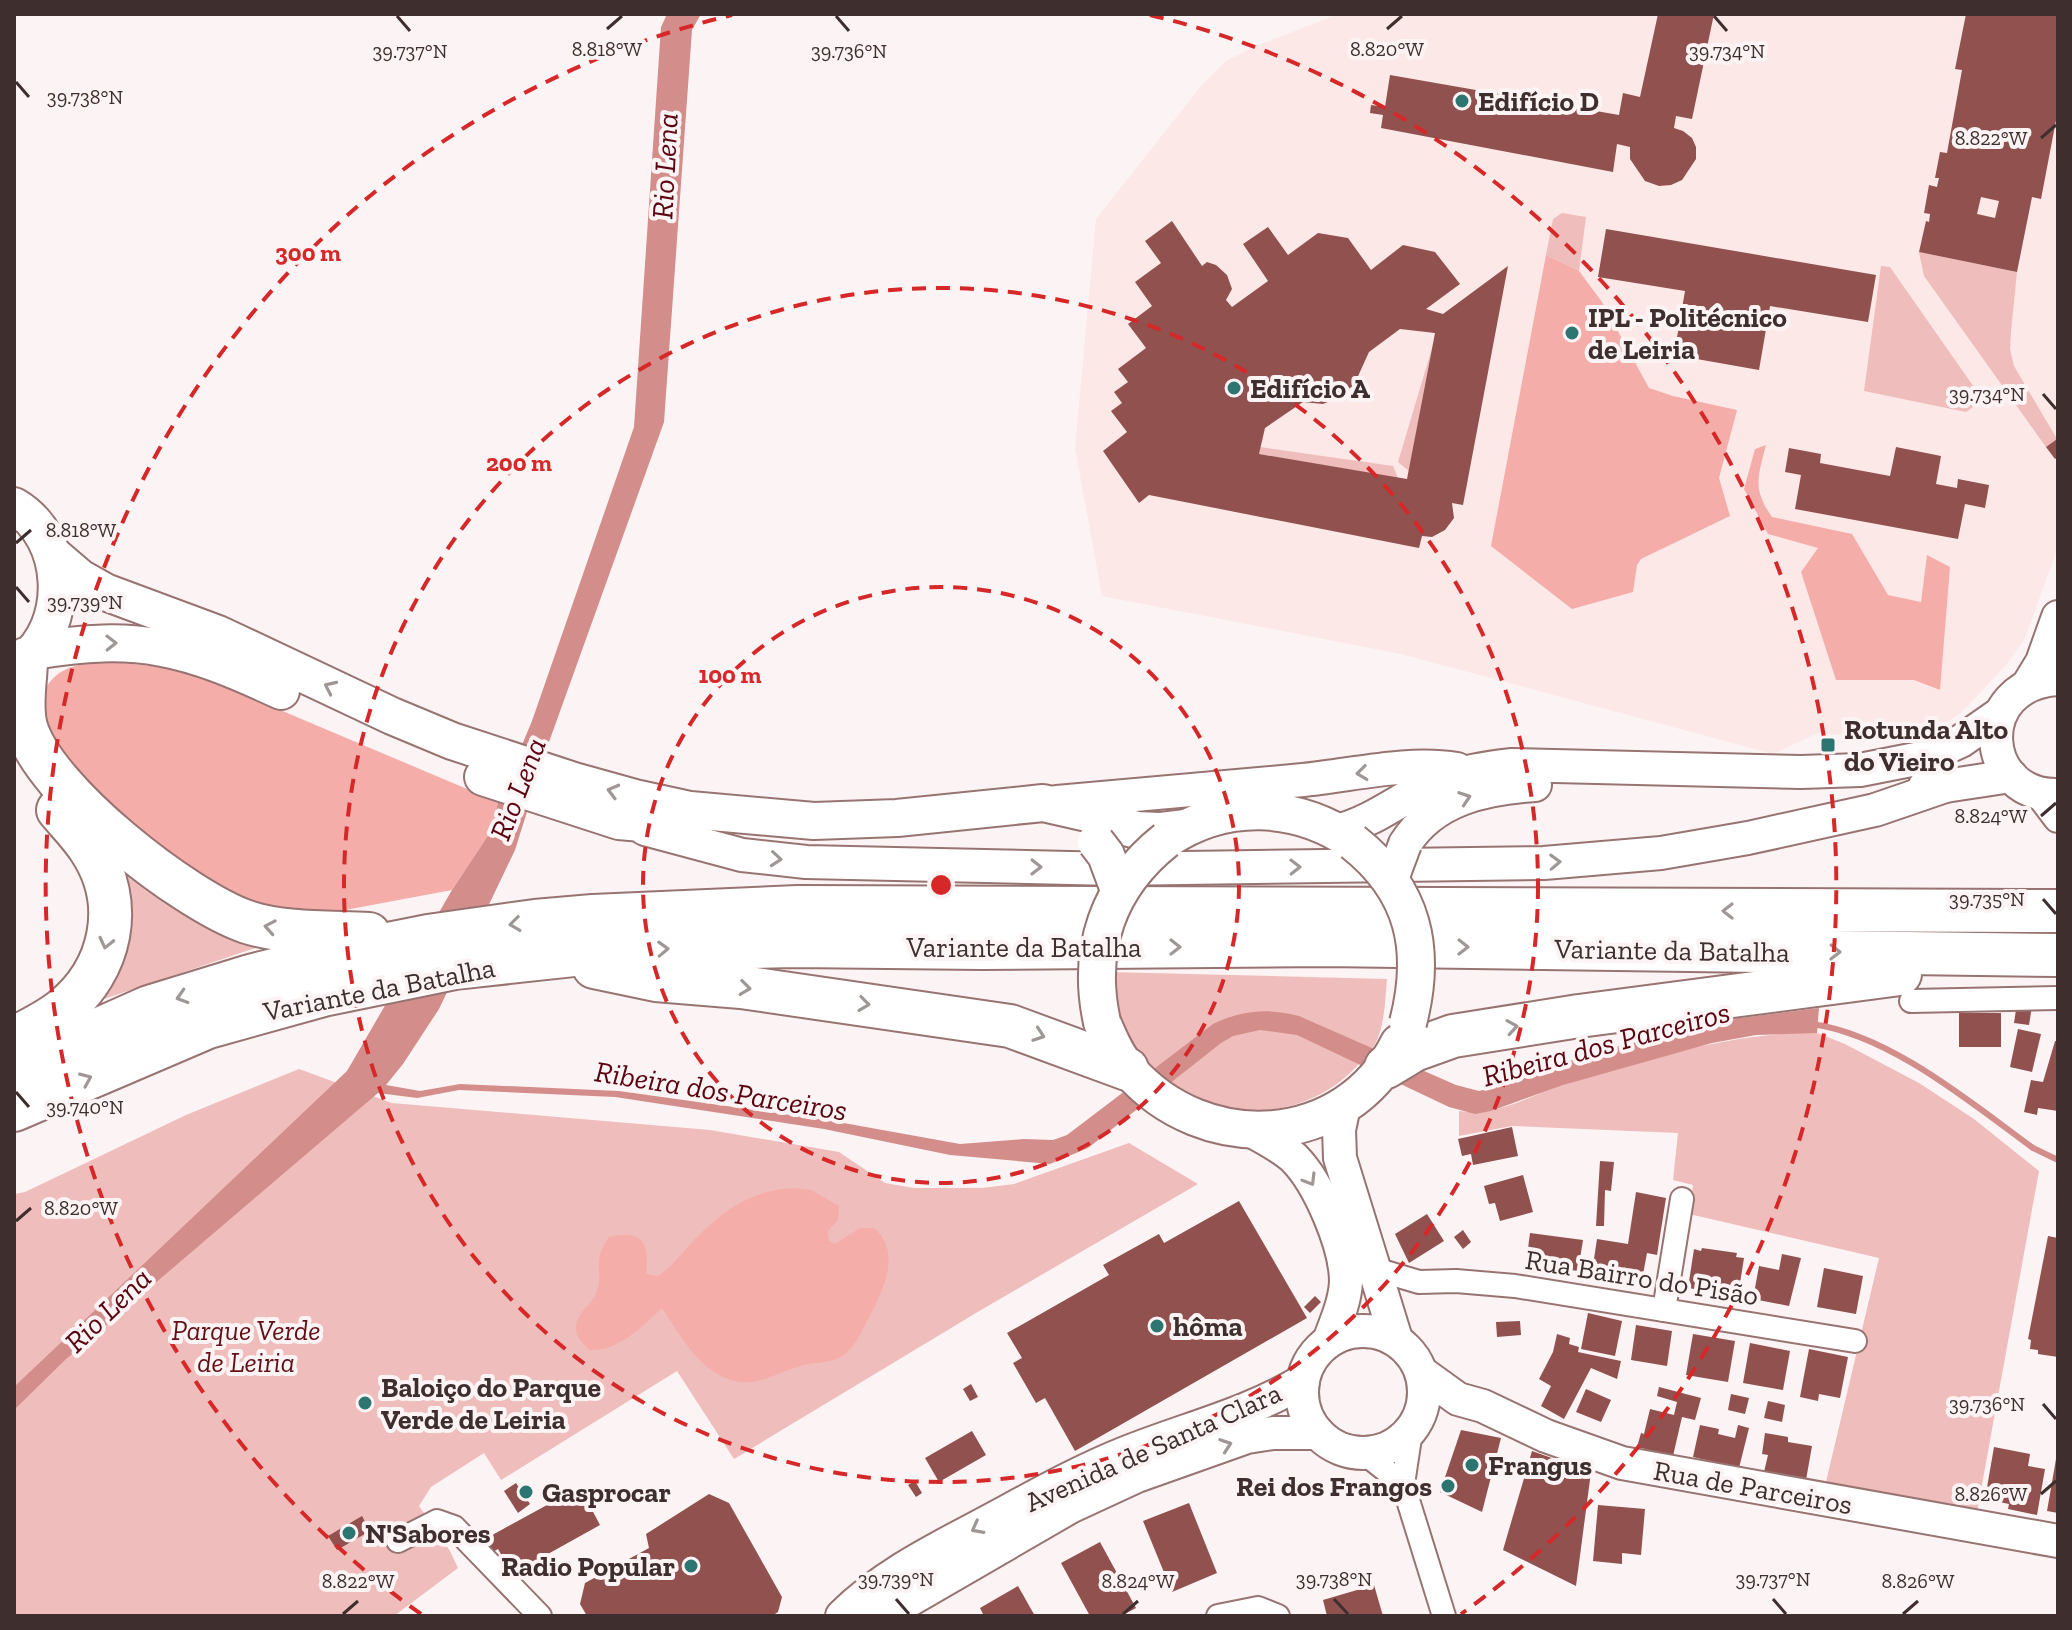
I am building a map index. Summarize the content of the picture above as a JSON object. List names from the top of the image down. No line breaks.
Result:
{"streets":{"highway":["Variante da Batalha"],"main road":["Avenida de Santa Clara","Rua de Parceiros"],"street":["Rua Bairro do Pisão"]},"crossings":[["Avenida de Santa Clara","Rua de Parceiros"]],"water":["Rio Lena","Ribeira dos Parceiros"],"parks":["Parque Verde de Leiria"],"places":{"other":["Edifício D","IPL - Politécnico de Leiria","Edifício A","hôma","Baloiço do Parque Verde de Leiria","Frangus","Rei dos Frangos","Gasprocar","N'Sabores","Radio Popular"],"transit":["Rotunda Alto do Vieiro"]},"coordinates":["8.818°W","8.820°W","39.736°N","39.734°N","39.737°N","39.738°N","8.822°W","39.739°N","8.824°W","39.735°N","39.740°N","8.826°W"],"rings":["300 m","200 m","100 m"]}
